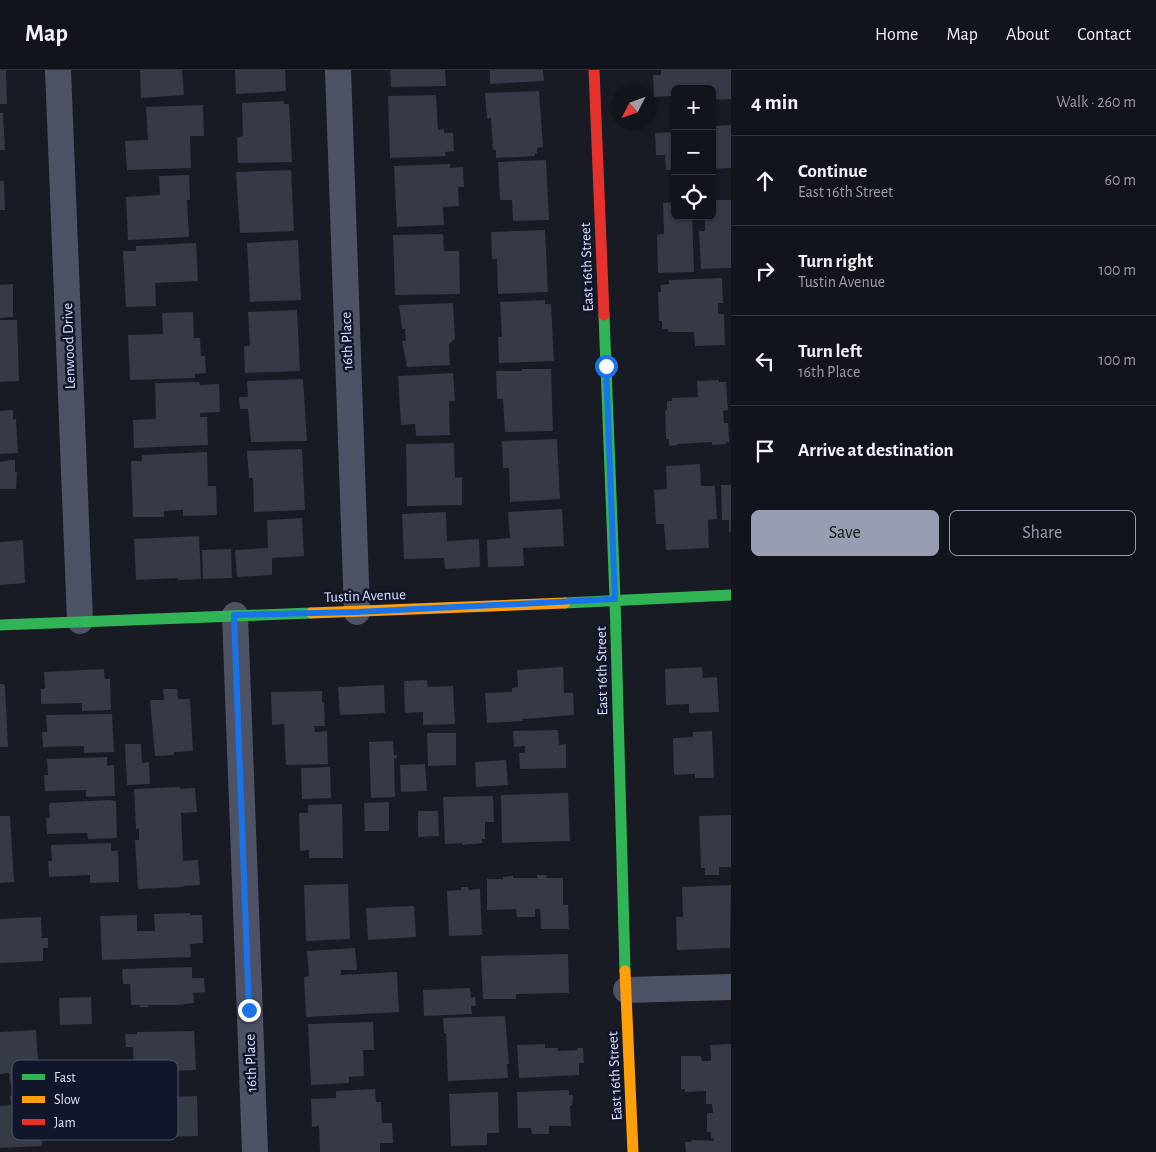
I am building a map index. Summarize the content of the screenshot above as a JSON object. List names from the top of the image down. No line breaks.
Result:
{"streets":{"street":["East 16th Street","16th Place","Lenwood Drive","Tustin Avenue"]},"crossings":[["East 16th Street","Tustin Avenue"],["16th Place","Tustin Avenue"],["Lenwood Drive","Tustin Avenue"]],"legend":["Fast","Slow","Jam"],"north":"bottom left","page":{"header":"Map","nav":["Home","Map","About","Contact"],"heading":["4 min","Walk · 260 m"],"map_buttons":["+","−"],"list":[["Continue","East 16th Street","60 m"],["Turn right","Tustin Avenue","100 m"],["Turn left","16th Place","100 m"],"Arrive at destination"],"buttons":["Save","Share"]}}
